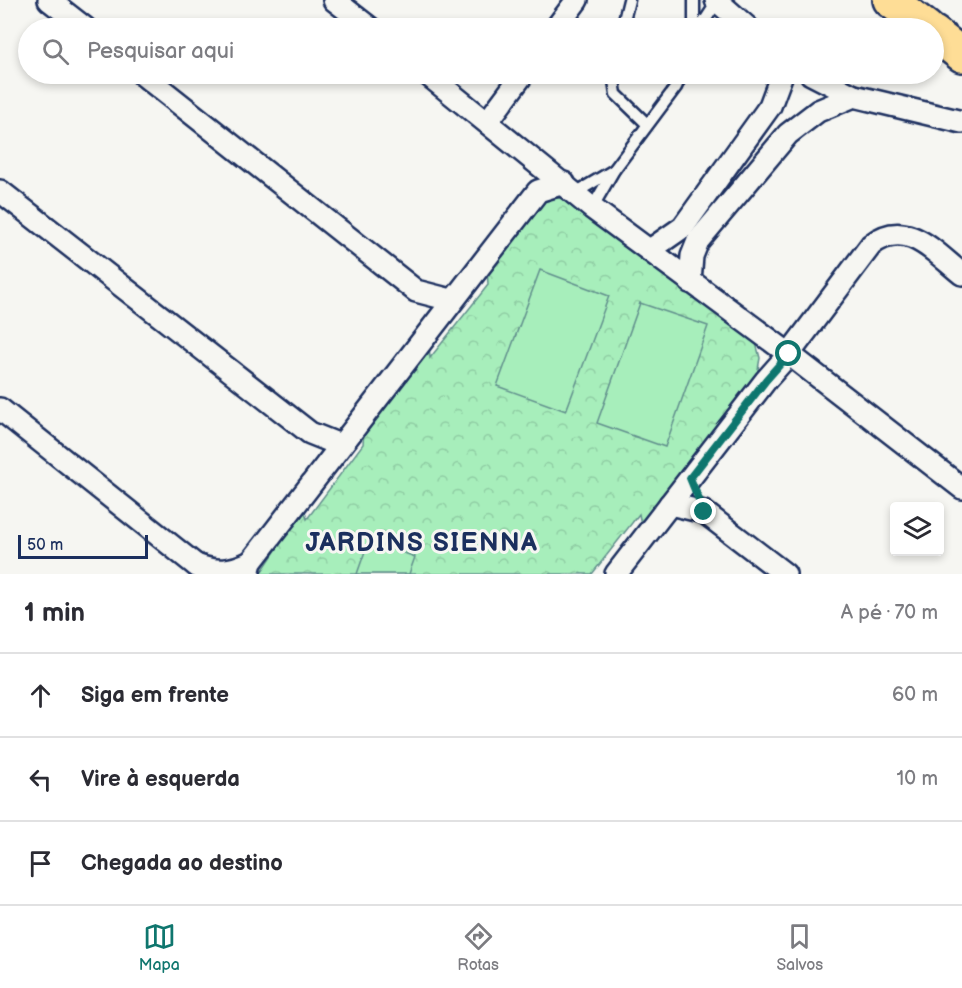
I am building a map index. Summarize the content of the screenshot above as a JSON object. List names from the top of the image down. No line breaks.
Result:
{"districts":["JARDINS SIENNA"],"scale_bar":"50 m","page":{"search":"Pesquisar aqui","scale":"50 m","heading":["1 min","A pé · 70 m"],"list":[["Siga em frente","60 m"],["Vire à esquerda","10 m"],"Chegada ao destino"],"nav":["Mapa","Rotas","Salvos"]}}
